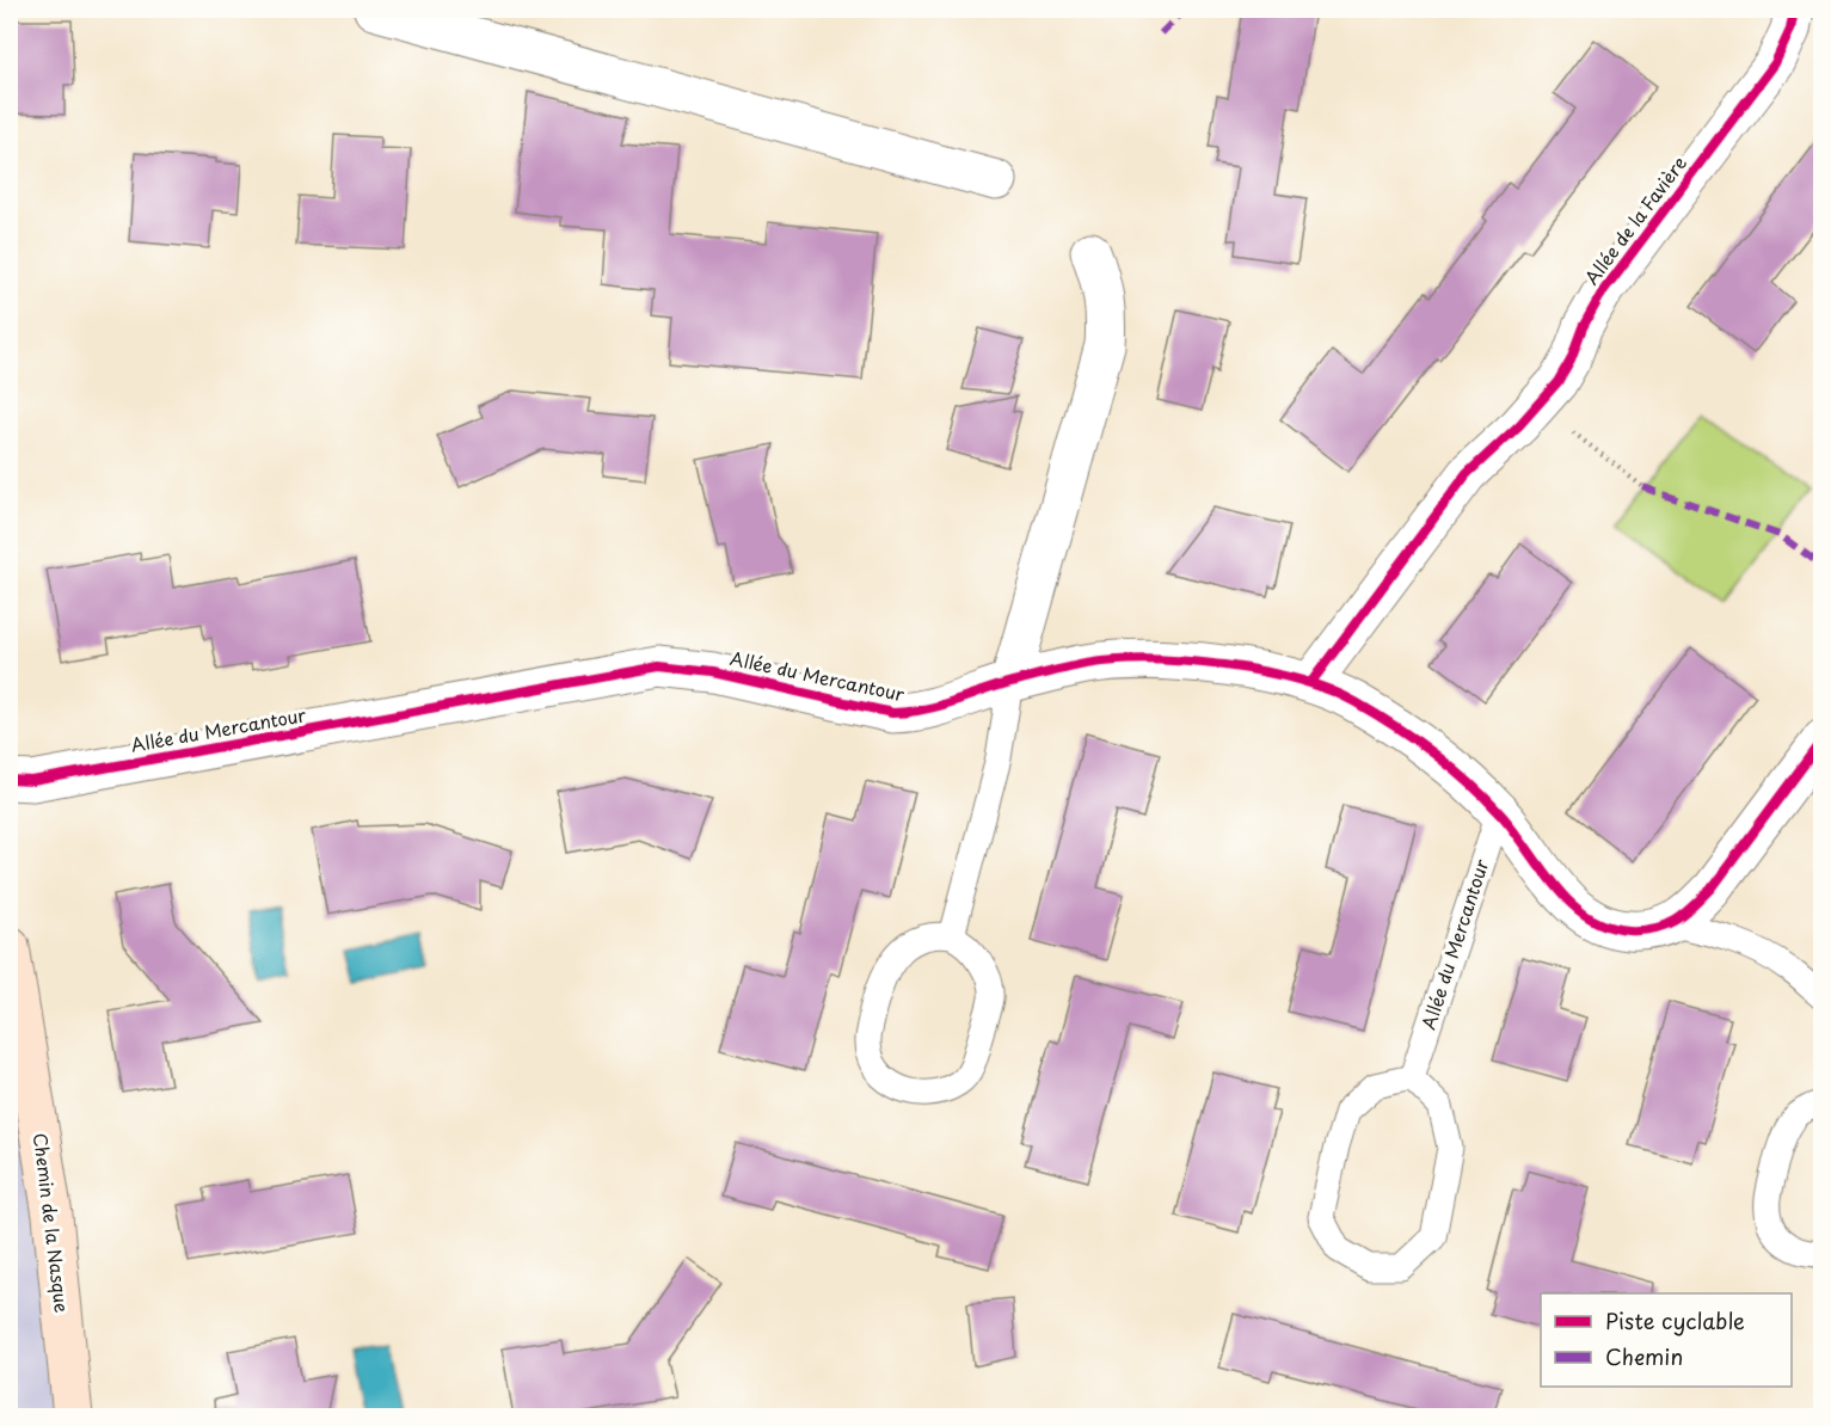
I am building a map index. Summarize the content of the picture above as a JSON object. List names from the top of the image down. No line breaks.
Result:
{"streets":{"street":["Allée de la Favière","Allée du Mercantour","Chemin de la Nasque"]},"crossings":[["Allée de la Favière","Allée du Mercantour"]],"legend":["Piste cyclable","Chemin"]}
